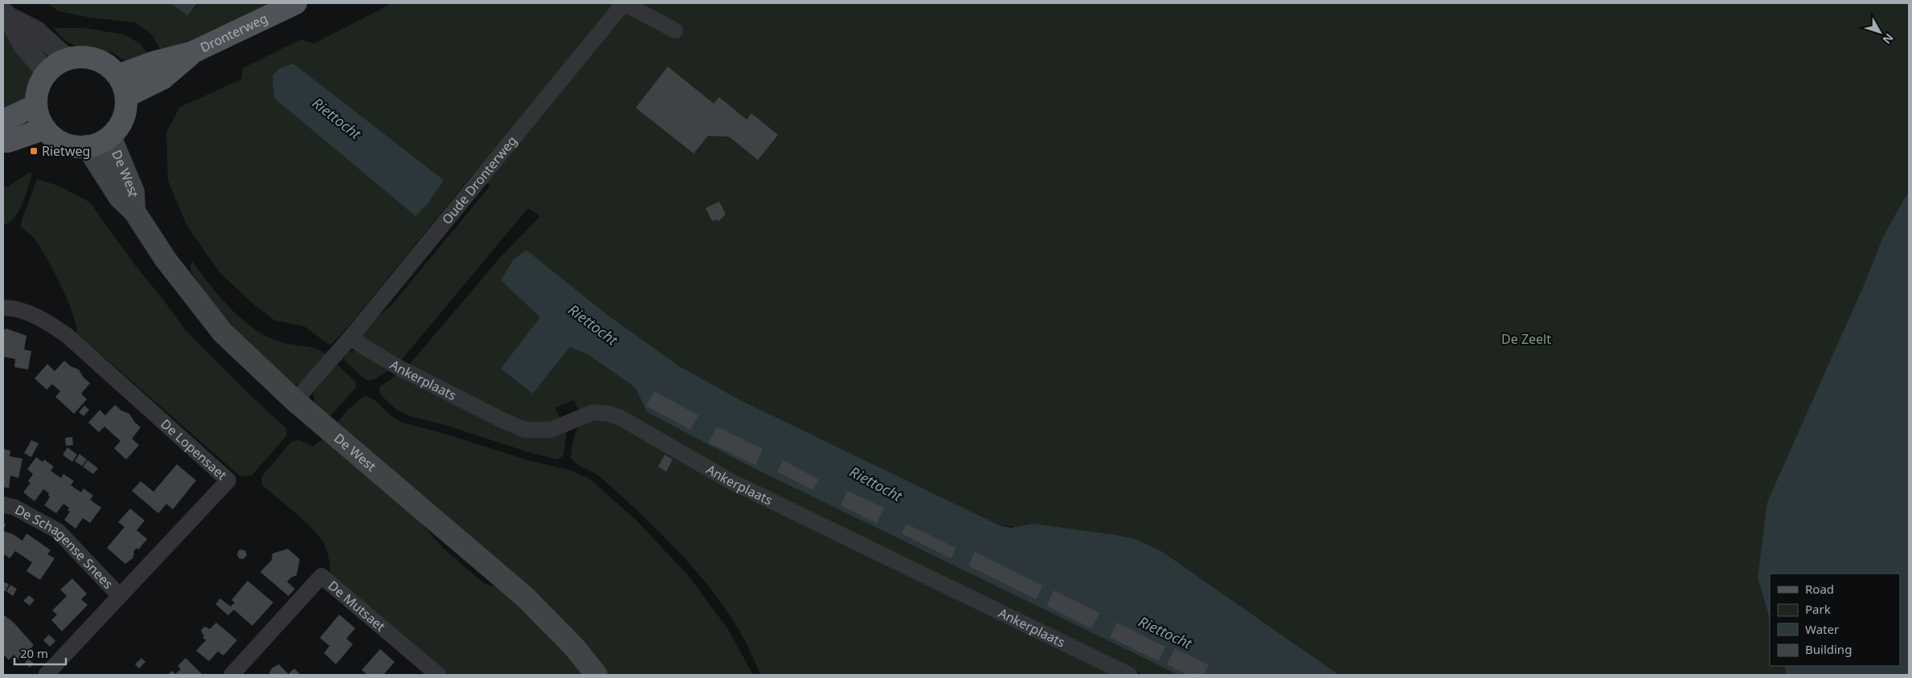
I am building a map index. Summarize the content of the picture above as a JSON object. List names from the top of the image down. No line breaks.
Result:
{"streets":{"main road":["Dronterweg","De West"],"street":["Oude Dronterweg","Ankerplaats","De Lopensaet","De Schagense Snees","De Mutsaet"]},"crossings":[["Dronterweg","De West"],["De West","Oude Dronterweg"],["Oude Dronterweg","Ankerplaats"],["De Lopensaet","De Schagense Snees"]],"water":["Riettocht"],"parks":["De Zeelt"],"places":{"transit":["Rietweg"]},"legend":["Road","Park","Water","Building"],"scale_bar":"20 m","north":"bottom right"}
